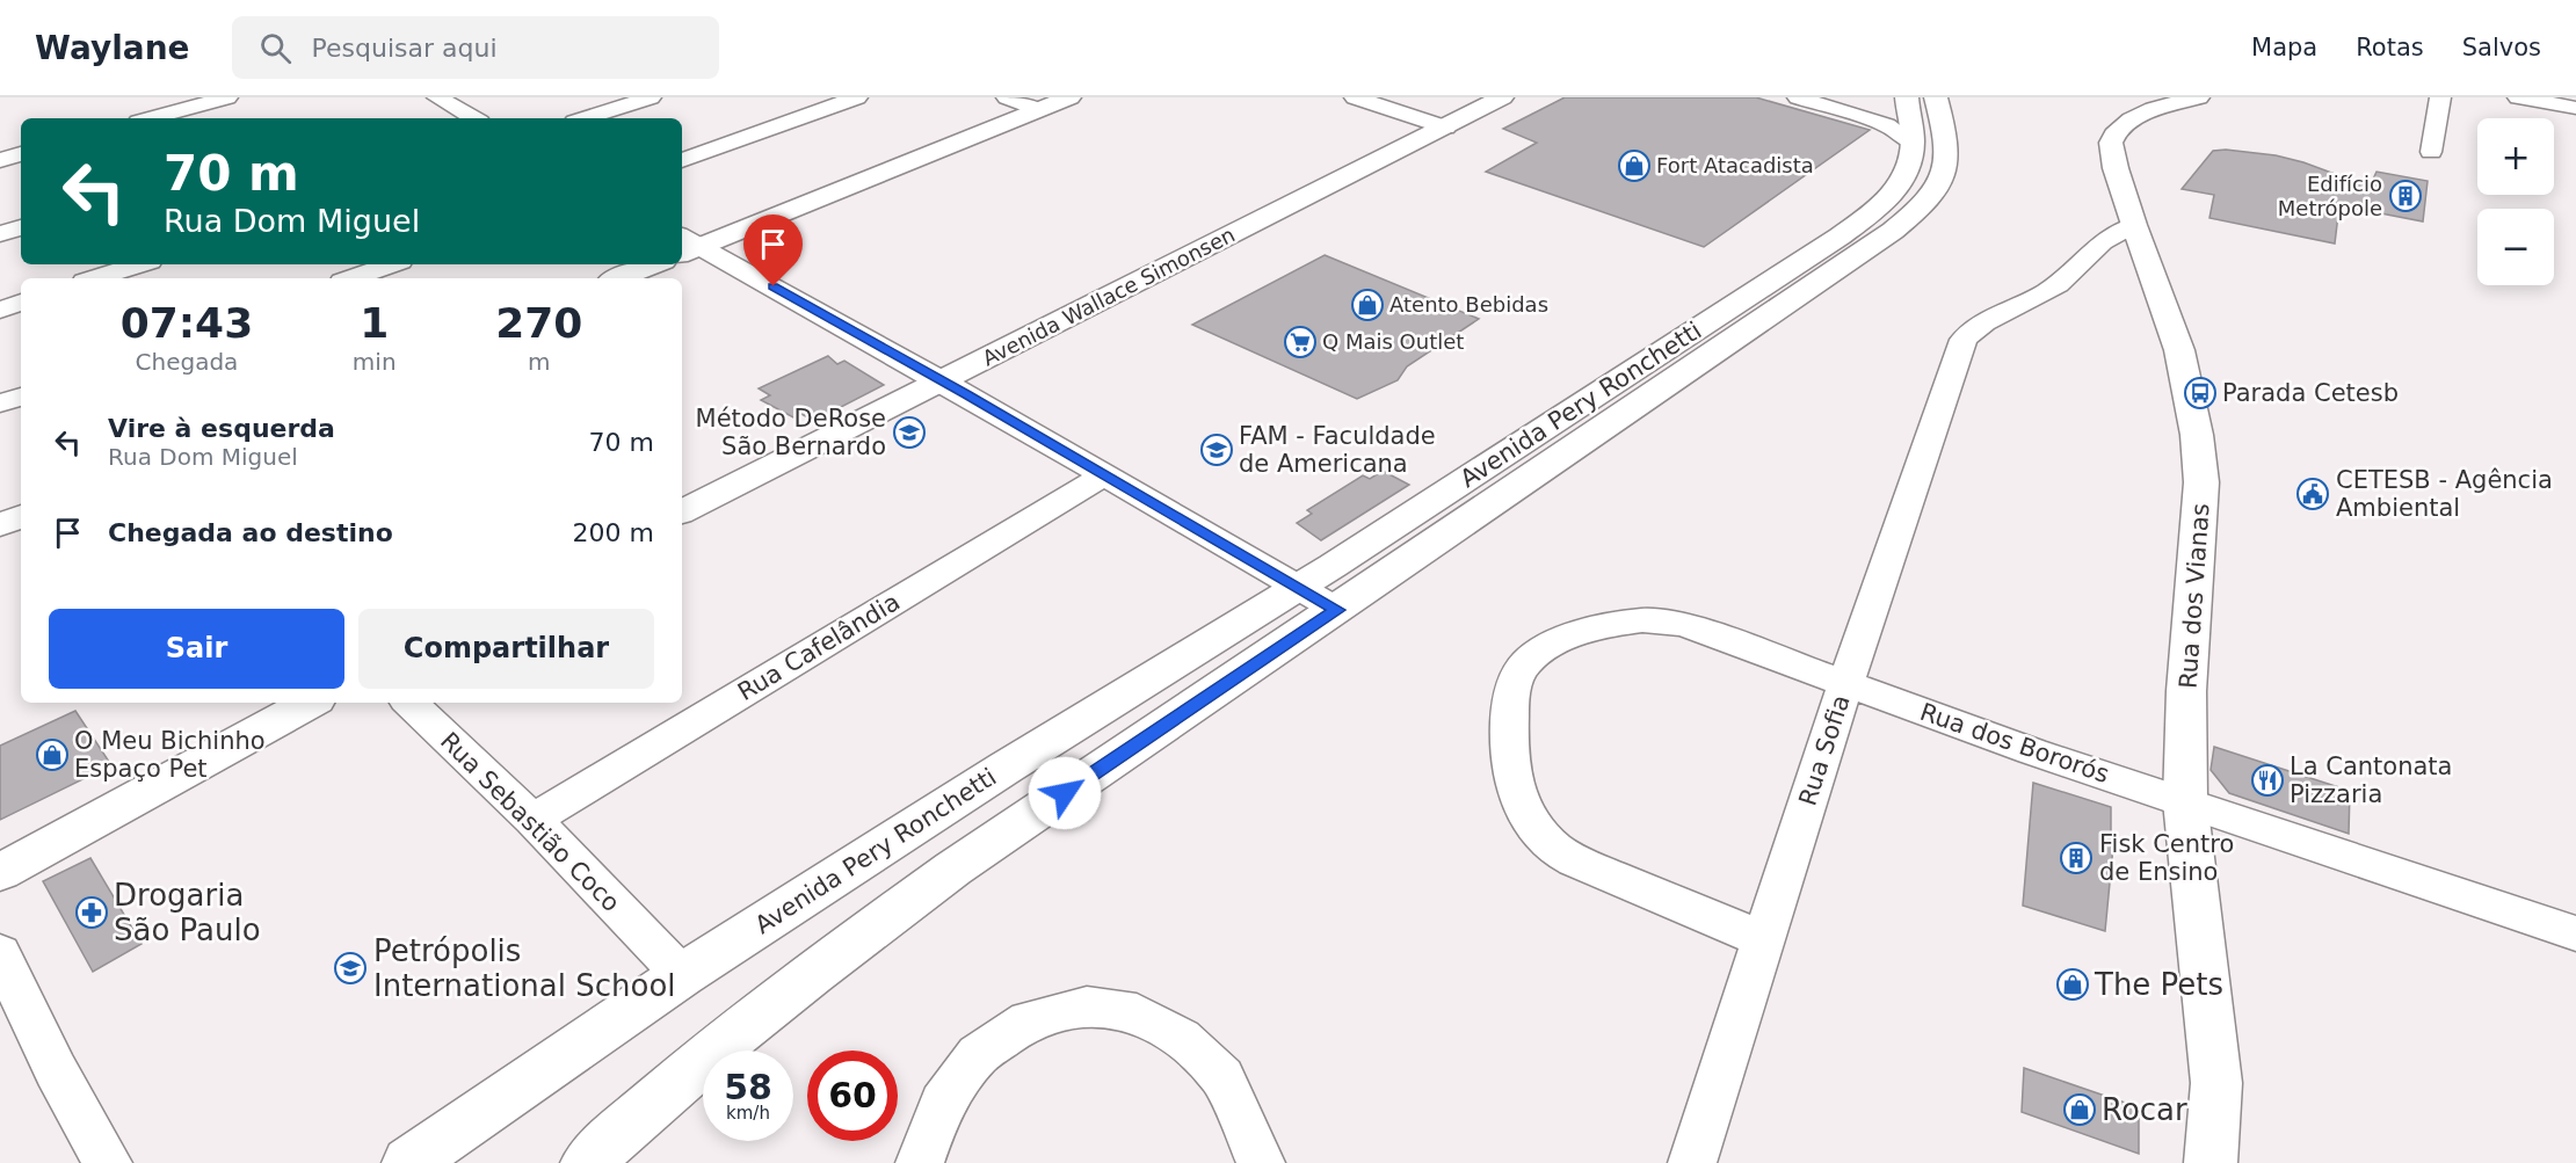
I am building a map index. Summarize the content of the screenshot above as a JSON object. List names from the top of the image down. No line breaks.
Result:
{"streets":{"main road":["Avenida Wallace Simonsen","Avenida Pery Ronchetti","Rua dos Vianas"],"street":["Rua Cafelândia","Rua dos Bororós","Rua Sofia","Rua Sebastião Coco"]},"crossings":[["Avenida Pery Ronchetti","Rua Sebastião Coco"],["Rua dos Vianas","Rua dos Bororós"],["Rua dos Vianas","Rua Sofia"],["Rua Cafelândia","Rua Sebastião Coco"],["Rua dos Bororós","Rua Sofia"]],"places":{"shop":["Fort Atacadista","Atento Bebidas","O Meu Bichinho Espaço Pet","The Pets","Rocar"],"building":["Edifício Metrópole","Fisk Centro de Ensino"],"supermarket":["Q Mais Outlet"],"bus stop":["Parada Cetesb"],"school or university":["Método DeRose São Bernardo","FAM - Faculdade de Americana","Petrópolis International School"],"public building":["CETESB - Agência Ambiental"],"restaurant":["La Cantonata Pizzaria"],"pharmacy":["Drogaria São Paulo"]},"page":{"header":"Waylane","search":"Pesquisar aqui","nav":["Mapa","Rotas","Salvos"],"map_buttons":["+","−"],"turn":["70 m","Rua Dom Miguel"],"eta":["07:43","Chegada","1","min","270","m"],"list":[{"name":"Vire à esquerda","note":"Rua Dom Miguel","value":"70 m"},{"name":"Chegada ao destino","value":"200 m"}],"buttons":["Sair","Compartilhar"],"speed":"58 km/h","limit":"60"}}
